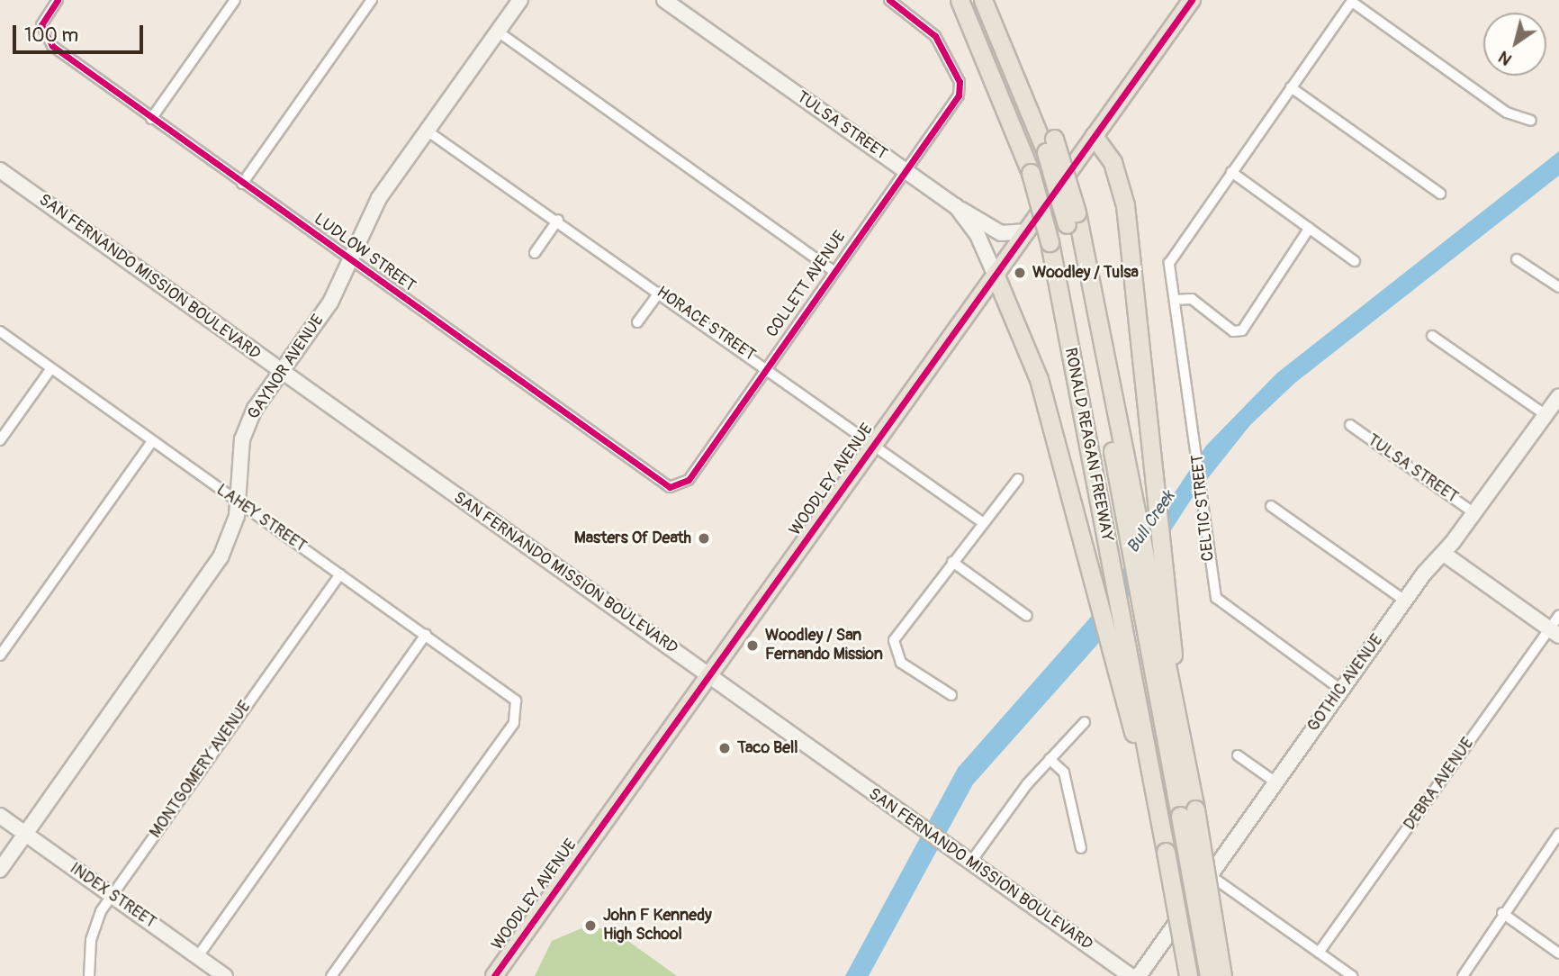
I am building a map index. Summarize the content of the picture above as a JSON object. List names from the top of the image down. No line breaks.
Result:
{"streets":{"highway":["RONALD REAGAN FREEWAY"],"main road":["WOODLEY AVENUE"],"street":["TULSA STREET","LUDLOW STREET","SAN FERNANDO MISSION BOULEVARD","COLLETT AVENUE","HORACE STREET","GAYNOR AVENUE","CELTIC STREET","LAHEY STREET","GOTHIC AVENUE","MONTGOMERY AVENUE","DEBRA AVENUE","INDEX STREET"]},"crossings":[["TULSA STREET","COLLETT AVENUE"],["TULSA STREET","WOODLEY AVENUE"],["TULSA STREET","GOTHIC AVENUE"],["LUDLOW STREET","COLLETT AVENUE"],["LUDLOW STREET","GAYNOR AVENUE"],["SAN FERNANDO MISSION BOULEVARD","GAYNOR AVENUE"],["SAN FERNANDO MISSION BOULEVARD","WOODLEY AVENUE"],["COLLETT AVENUE","HORACE STREET"],["HORACE STREET","GAYNOR AVENUE"],["HORACE STREET","WOODLEY AVENUE"],["GAYNOR AVENUE","LAHEY STREET"],["GAYNOR AVENUE","INDEX STREET"],["CELTIC STREET","GOTHIC AVENUE"],["LAHEY STREET","MONTGOMERY AVENUE"],["MONTGOMERY AVENUE","INDEX STREET"]],"water":["Bull Creek"],"places":["Woodley / Tulsa","Masters Of Death","Woodley / San Fernando Mission","Taco Bell","John F Kennedy High School"],"scale_bar":"100 m","north":"bottom left"}
